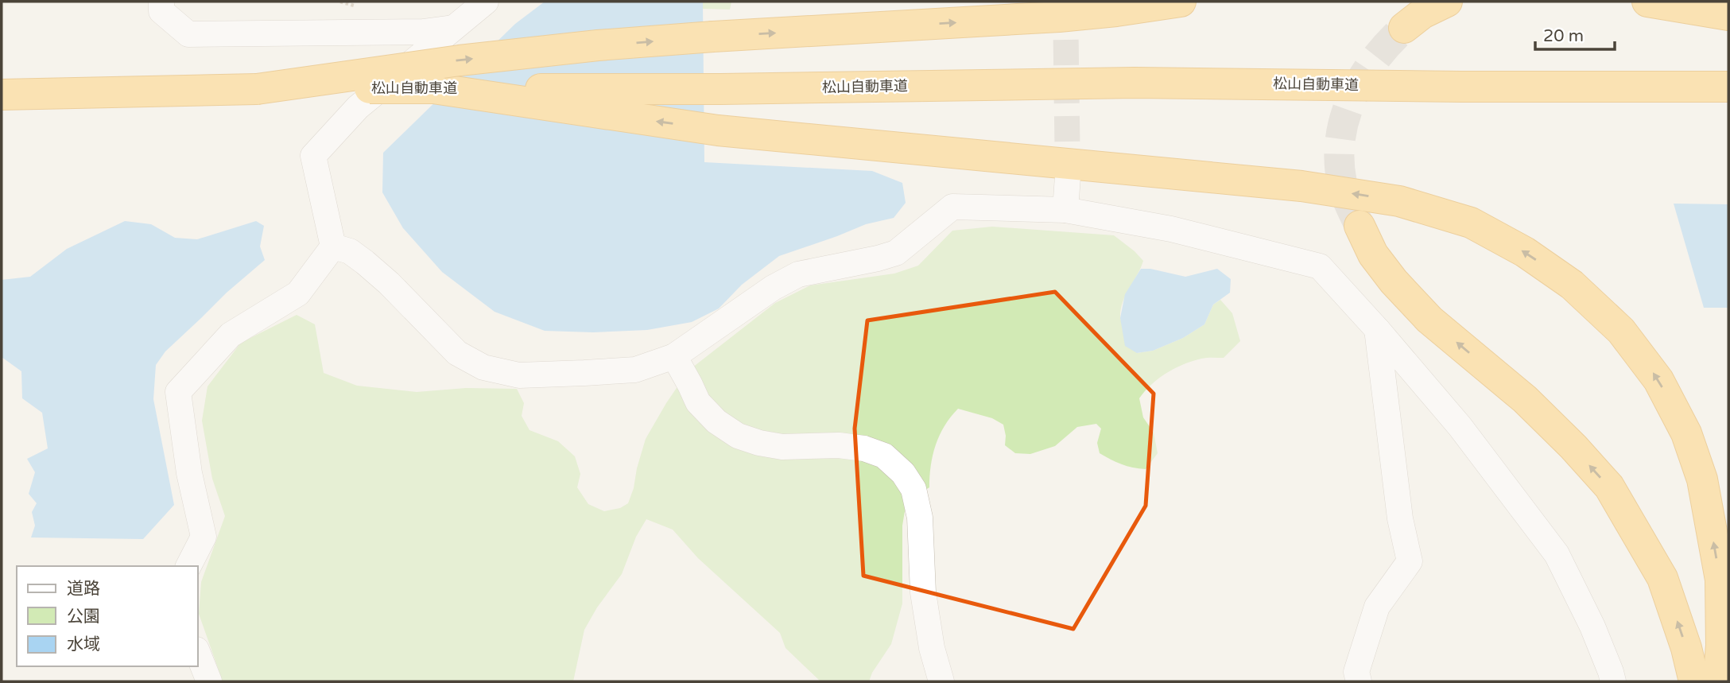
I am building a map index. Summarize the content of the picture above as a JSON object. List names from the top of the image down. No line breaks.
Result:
{"streets":{"highway":["松山自動車道"]},"legend":["道路","公園","水域"],"scale_bar":"20 m"}
